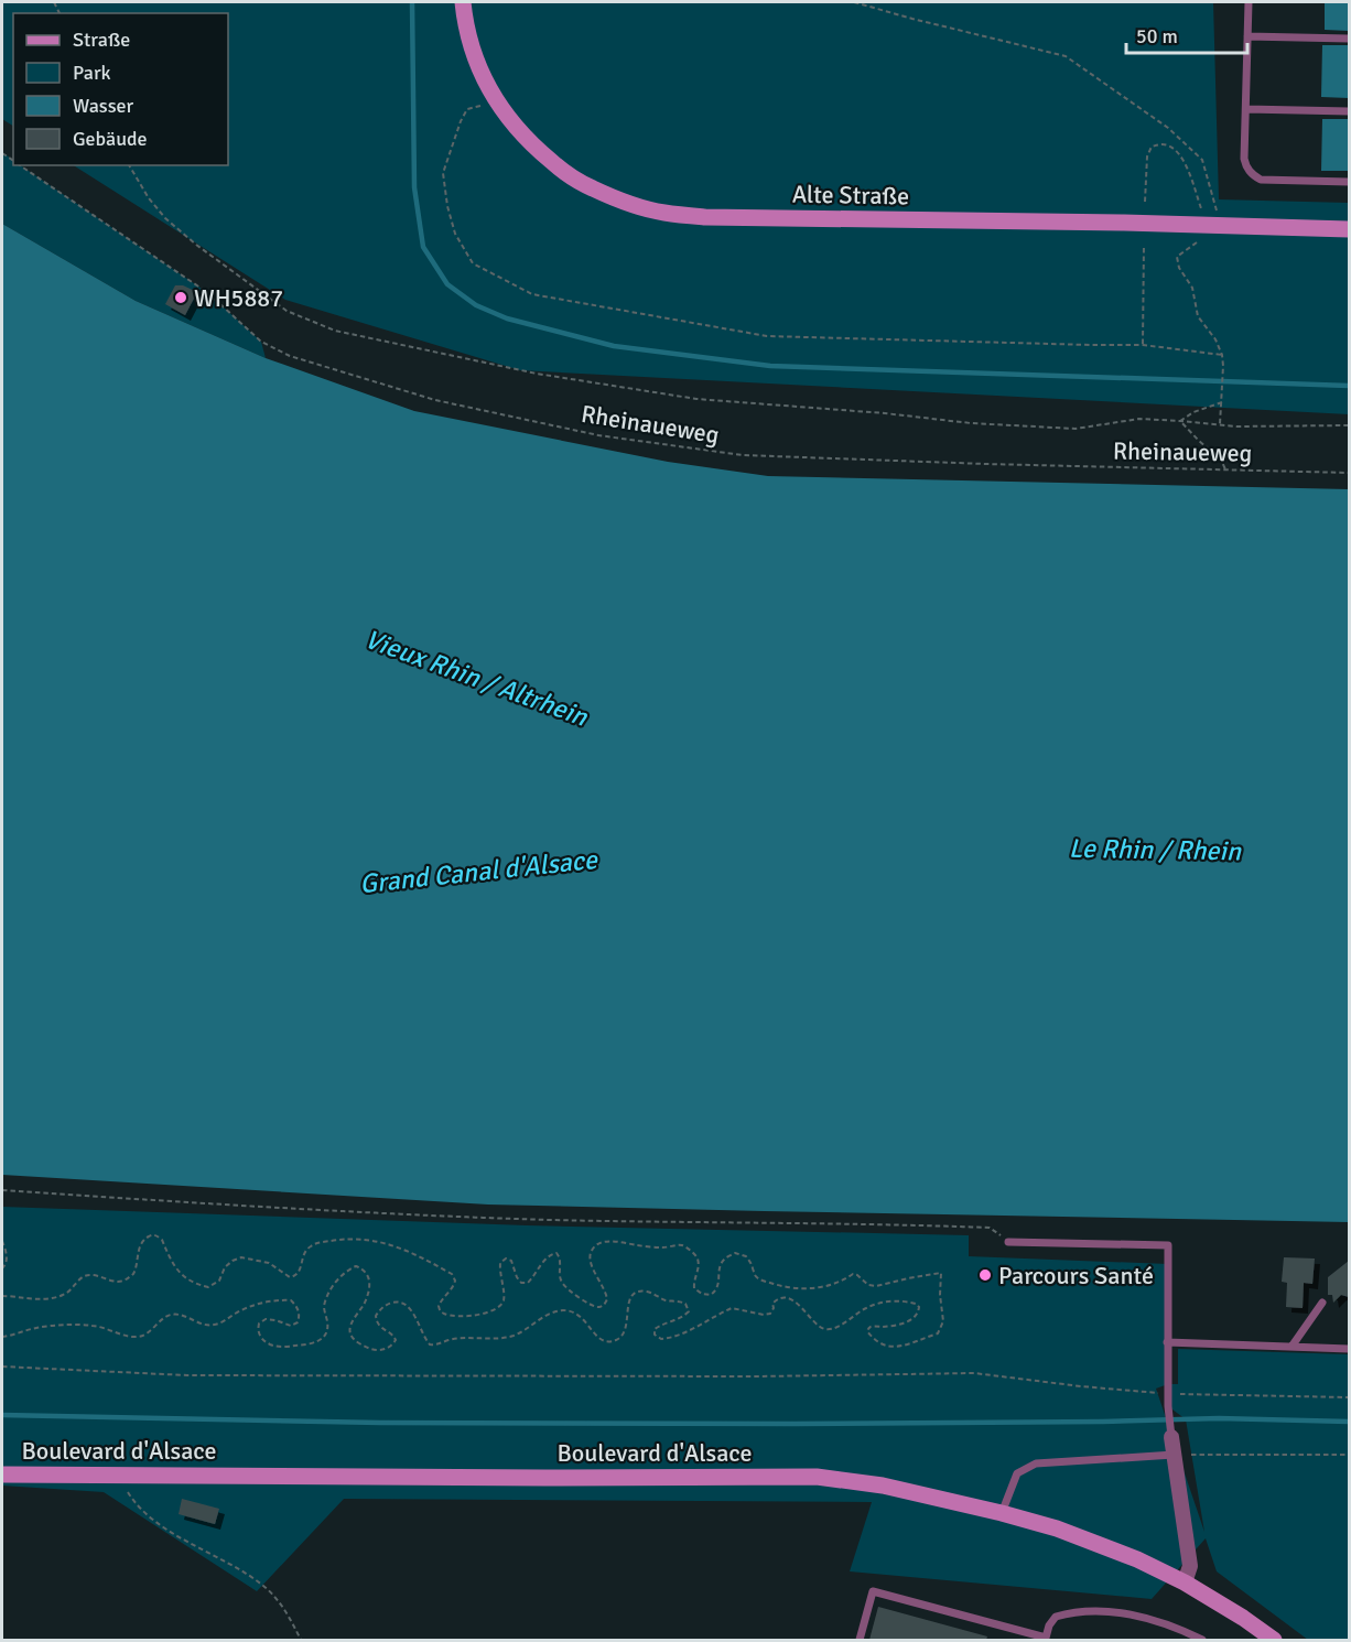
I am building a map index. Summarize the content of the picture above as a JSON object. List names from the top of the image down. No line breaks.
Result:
{"streets":{"street":["Alte Straße","Boulevard d'Alsace"],"path":["Rheinaueweg"]},"water":["Vieux Rhin / Altrhein","Le Rhin / Rhein","Grand Canal d'Alsace"],"places":["WH5887","Parcours Santé"],"legend":["Straße","Park","Wasser","Gebäude"],"scale_bar":"50 m"}
